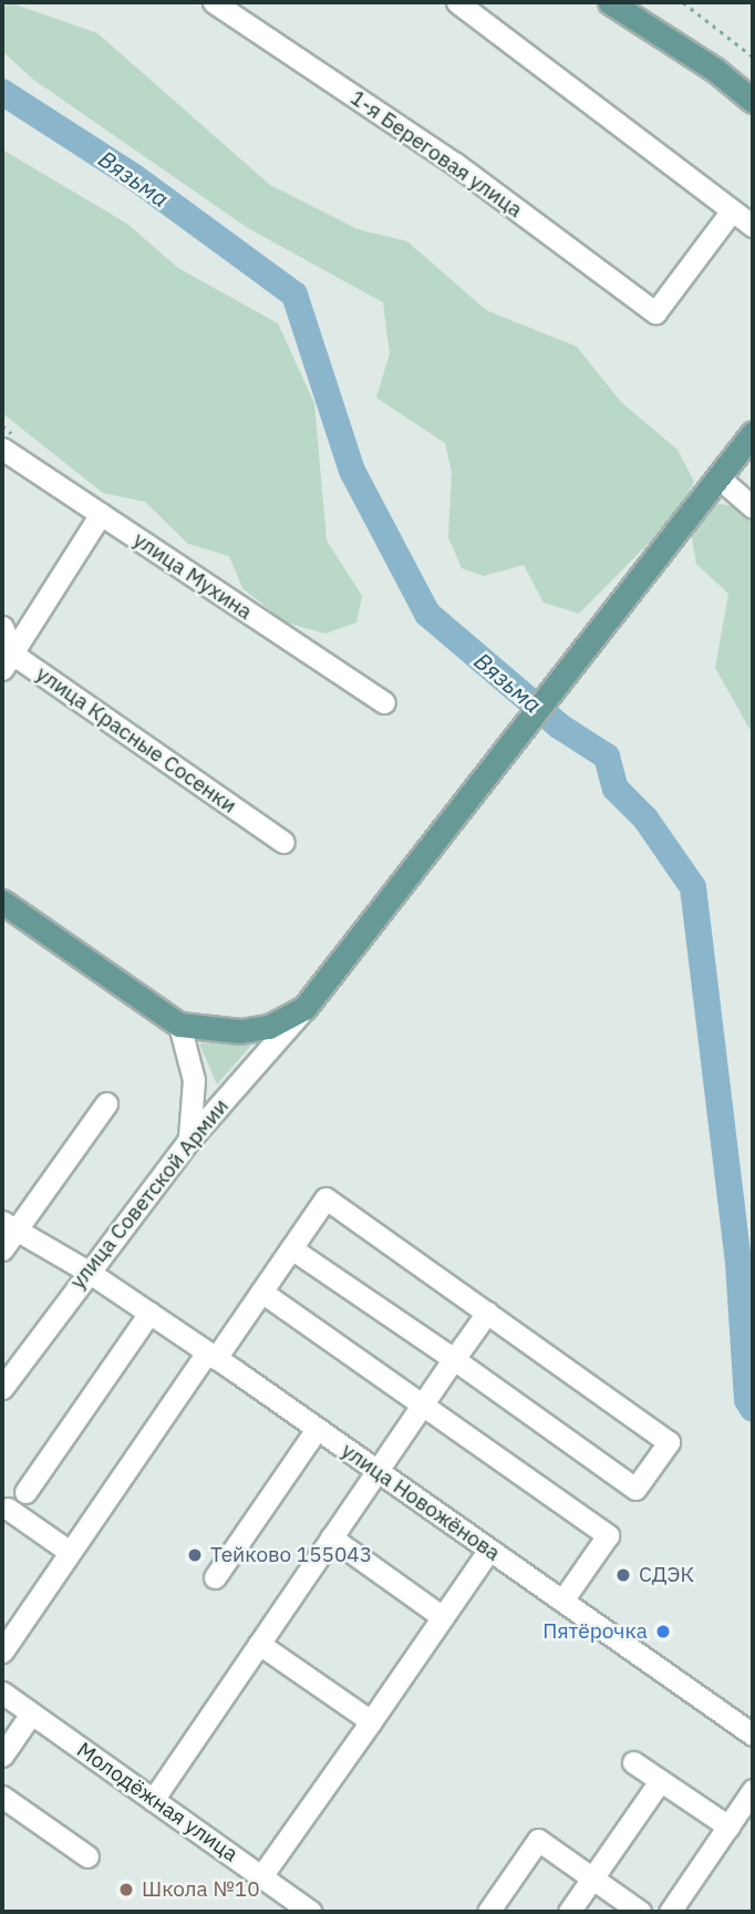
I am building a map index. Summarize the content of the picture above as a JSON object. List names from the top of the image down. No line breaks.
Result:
{"streets":{"street":["1-я Береговая улица","улица Мухина","улица Красные Сосенки","улица Советской Армии","улица Новожёнова","Молодёжная улица"]},"crossings":[["улица Советской Армии","улица Новожёнова"]],"water":["Вязьма"],"places":["Тейково 155043","СДЭК","Пятёрочка","Школа №10"]}
